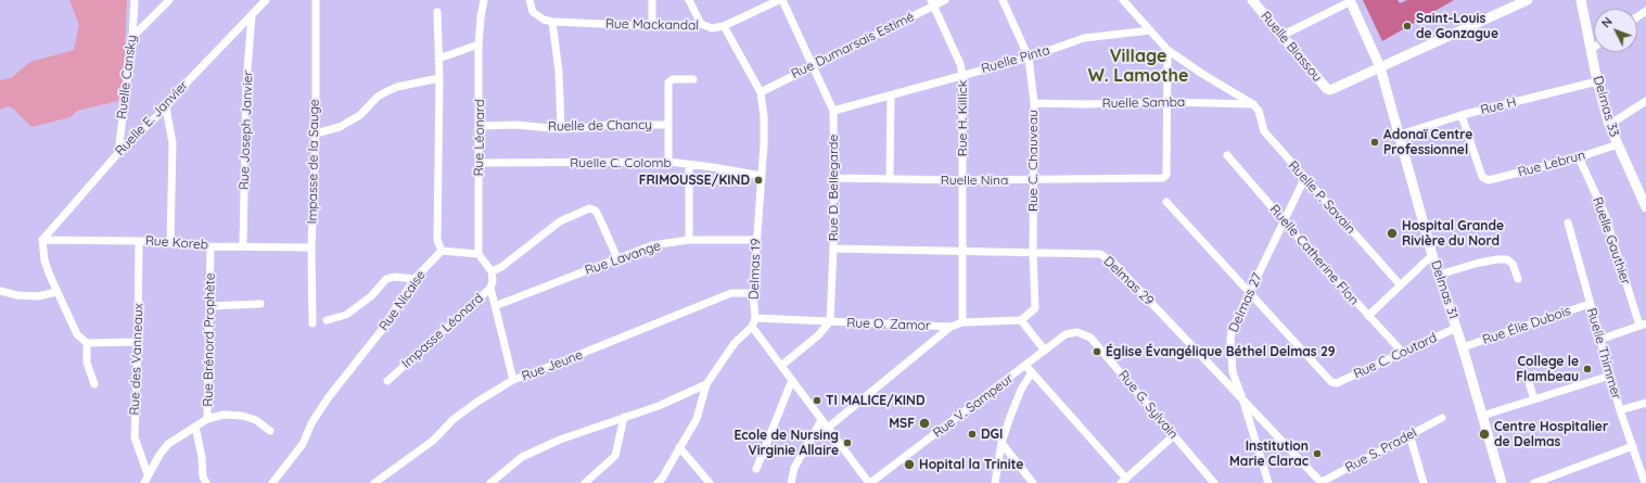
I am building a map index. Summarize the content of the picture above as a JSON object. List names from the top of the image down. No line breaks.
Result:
{"streets":{"street":["Rue Mackandal","Rue Dumarsais Estimé","Ruelle Biassou","Ruelle Pinta","Ruelle Cansky","Ruelle Samba","Rue H","Delmas 33","Ruelle E. Janvier","Rue H. Killick","Ruelle de Chancy","Rue Joseph Janvier","Rue Léonard","Rue C. Chauveau","Impasse de la Sauge","Ruelle C. Colomb","Rue Lebrun","Ruelle Nina","Rue D. Bellegarde","Ruelle P. Savain","Ruelle Gauthier","Rue Koreb","Ruelle Catherine Flon","Rue Lavange","Delmas 19","Delmas 29","Delmas 31","Rue Nicaise","Delmas 27","Rue O. Zamor","Rue Élie Dubois","Impasse Léonard","Rue Brénord Prophète","Ruelle Thimmer","Rue C. Coutard","Rue des Vanneaux","Rue Jeune","Rue G. Sylvain","Rue V. Sampeur","Rue S. Pradel"]},"crossings":[["Rue Mackandal","Rue D. Bellegarde"],["Rue Mackandal","Delmas 19"],["Rue Dumarsais Estimé","Rue H. Killick"],["Rue Dumarsais Estimé","Rue D. Bellegarde"],["Rue Dumarsais Estimé","Delmas 19"],["Ruelle Biassou","Delmas 31"],["Ruelle Pinta","Rue H. Killick"],["Ruelle Pinta","Rue C. Chauveau"],["Ruelle Pinta","Rue D. Bellegarde"],["Ruelle Cansky","Ruelle E. Janvier"],["Ruelle Samba","Rue C. Chauveau"],["Ruelle Samba","Ruelle Nina"],["Ruelle Samba","Ruelle P. Savain"],["Rue H","Delmas 33"],["Rue H","Rue Lebrun"],["Rue H","Delmas 31"],["Delmas 33","Rue Lebrun"],["Ruelle E. Janvier","Rue Joseph Janvier"],["Ruelle E. Janvier","Rue Koreb"],["Rue H. Killick","Ruelle Nina"],["Rue H. Killick","Delmas 29"],["Rue H. Killick","Rue O. Zamor"],["Ruelle de Chancy","Rue Léonard"],["Rue Joseph Janvier","Rue Koreb"],["Rue Léonard","Ruelle C. Colomb"],["Rue C. Chauveau","Ruelle Nina"],["Rue C. Chauveau","Delmas 29"],["Rue C. Chauveau","Rue O. Zamor"],["Impasse de la Sauge","Rue Koreb"],["Ruelle C. Colomb","Delmas 19"],["Rue Lebrun","Ruelle Gauthier"],["Ruelle Nina","Rue D. Bellegarde"],["Rue D. Bellegarde","Delmas 29"],["Rue D. Bellegarde","Rue O. Zamor"],["Ruelle P. Savain","Delmas 27"],["Rue Koreb","Rue Brénord Prophète"],["Rue Koreb","Rue des Vanneaux"],["Ruelle Catherine Flon","Delmas 27"],["Ruelle Catherine Flon","Rue C. Coutard"],["Rue Lavange","Delmas 19"],["Delmas 19","Rue O. Zamor"],["Delmas 19","Rue Jeune"],["Delmas 29","Delmas 27"],["Delmas 29","Rue S. Pradel"],["Delmas 31","Rue Élie Dubois"],["Delmas 31","Rue C. Coutard"],["Delmas 27","Rue C. Coutard"],["Rue Élie Dubois","Ruelle Thimmer"],["Rue Brénord Prophète","Rue des Vanneaux"],["Rue G. Sylvain","Rue V. Sampeur"]],"districts":["Village W. Lamothe"],"places":["Saint-Louis de Gonzague","Adonaï Centre Professionnel","FRIMOUSSE/KIND","Hospital Grande Rivière du Nord","Église Évangélique Béthel Delmas 29","College le Flambeau","TI MALICE/KIND","MSF","DGI","Centre Hospitalier de Delmas","Ecole de Nursing Virginie Allaire","Institution Marie Clarac","Hopital la Trinite"],"north":"top left"}
